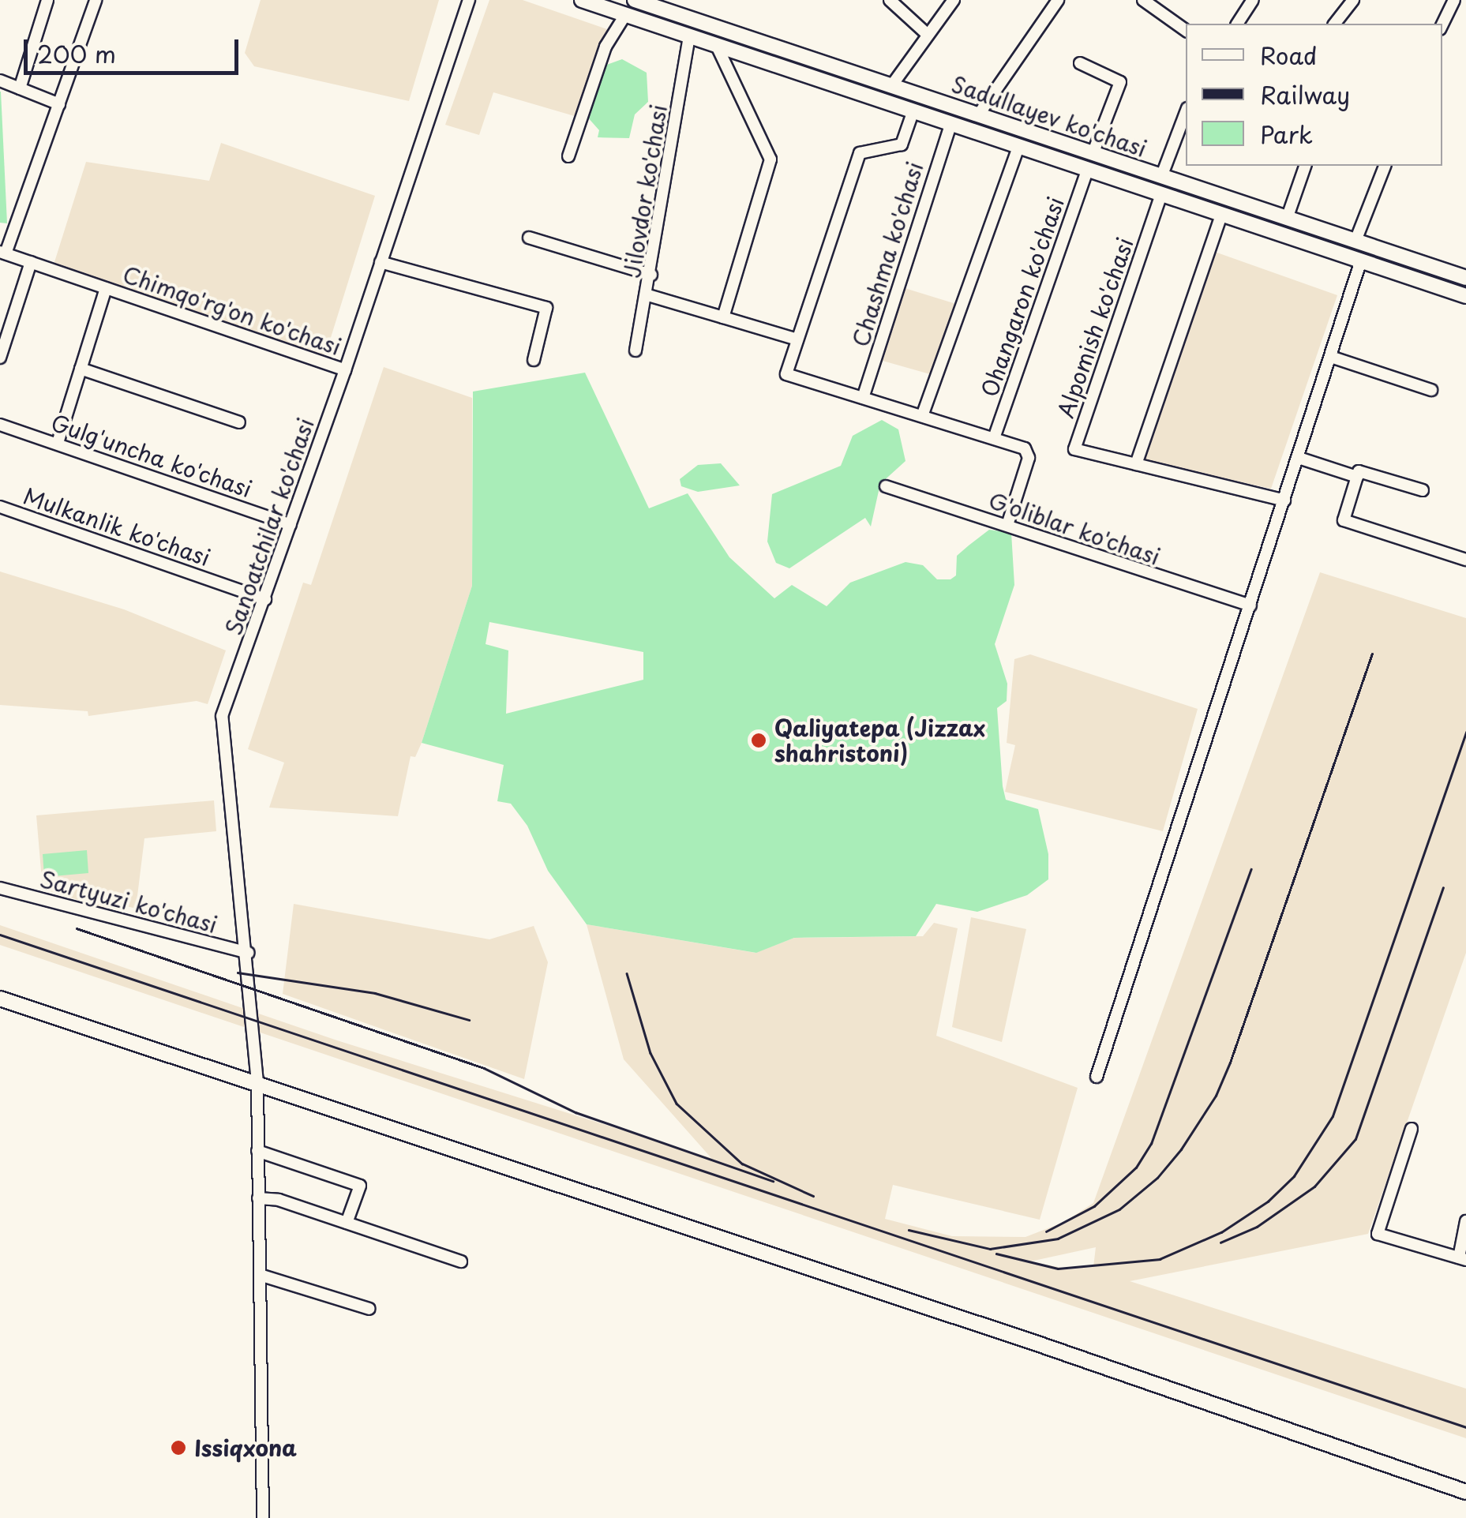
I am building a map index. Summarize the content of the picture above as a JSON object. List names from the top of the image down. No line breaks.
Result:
{"streets":{"main road":["Sadullayev ko'chasi"],"street":["Jilovdor ko'chasi","Chashma ko'chasi","Ohangaron ko'chasi","Chimqo'rg'on ko'chasi","Alpomish ko'chasi","Gulg'uncha ko'chasi","Mulkanlik ko'chasi","Sanoatchilar ko'chasi","G'oliblar ko'chasi","Sartyuzi ko'chasi"]},"crossings":[["Sadullayev ko'chasi","Jilovdor ko'chasi"],["Sadullayev ko'chasi","Chashma ko'chasi"],["Sadullayev ko'chasi","Ohangaron ko'chasi"],["Sadullayev ko'chasi","Alpomish ko'chasi"],["Chimqo'rg'on ko'chasi","Gulg'uncha ko'chasi"],["Chimqo'rg'on ko'chasi","Sanoatchilar ko'chasi"],["Gulg'uncha ko'chasi","Sanoatchilar ko'chasi"],["Mulkanlik ko'chasi","Sanoatchilar ko'chasi"],["Sanoatchilar ko'chasi","Sartyuzi ko'chasi"]],"places":["Qaliyatepa (Jizzax shahristoni)","Issiqxona"],"legend":["Road","Railway","Park"],"scale_bar":"200 m"}
